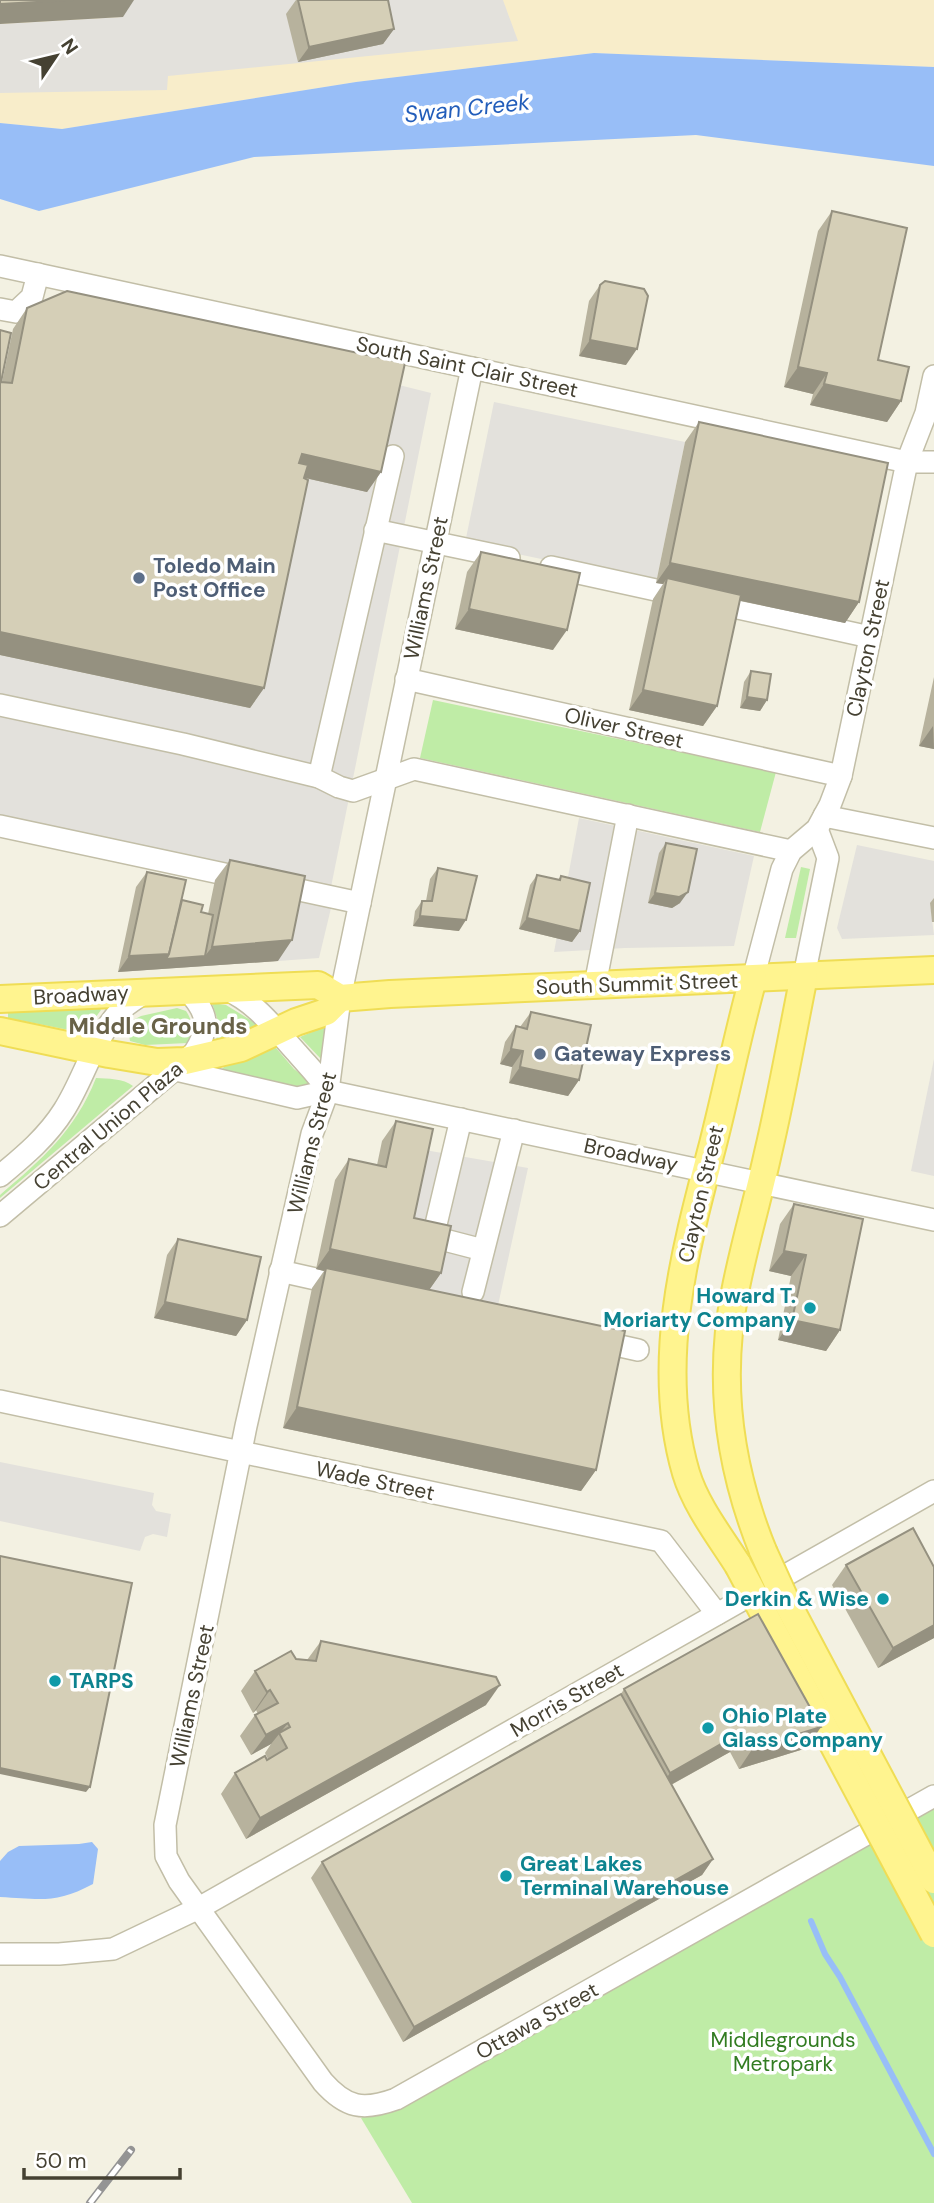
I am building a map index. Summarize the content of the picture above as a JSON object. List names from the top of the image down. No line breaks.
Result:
{"streets":{"main road":["Clayton Street","South Summit Street","Broadway"],"street":["South Saint Clair Street","Williams Street","Oliver Street","Central Union Plaza","Wade Street","Morris Street","Ottawa Street"]},"crossings":[["South Saint Clair Street","Williams Street"],["South Saint Clair Street","Clayton Street"],["Williams Street","Oliver Street"],["Williams Street","South Summit Street"],["Williams Street","Broadway"],["Williams Street","Wade Street"],["Williams Street","Morris Street"],["Williams Street","Ottawa Street"],["Clayton Street","Oliver Street"],["Clayton Street","South Summit Street"],["Clayton Street","Broadway"],["South Summit Street","Broadway"],["South Summit Street","Central Union Plaza"],["Broadway","Central Union Plaza"],["Wade Street","Morris Street"],["Morris Street","Ottawa Street"]],"districts":["Middle Grounds"],"water":["Swan Creek"],"parks":["Middlegrounds Metropark"],"places":["Toledo Main Post Office","Gateway Express","Howard T. Moriarty Company","Derkin & Wise","TARPS","Ohio Plate Glass Company","Great Lakes Terminal Warehouse"],"scale_bar":"50 m","north":"top right"}
